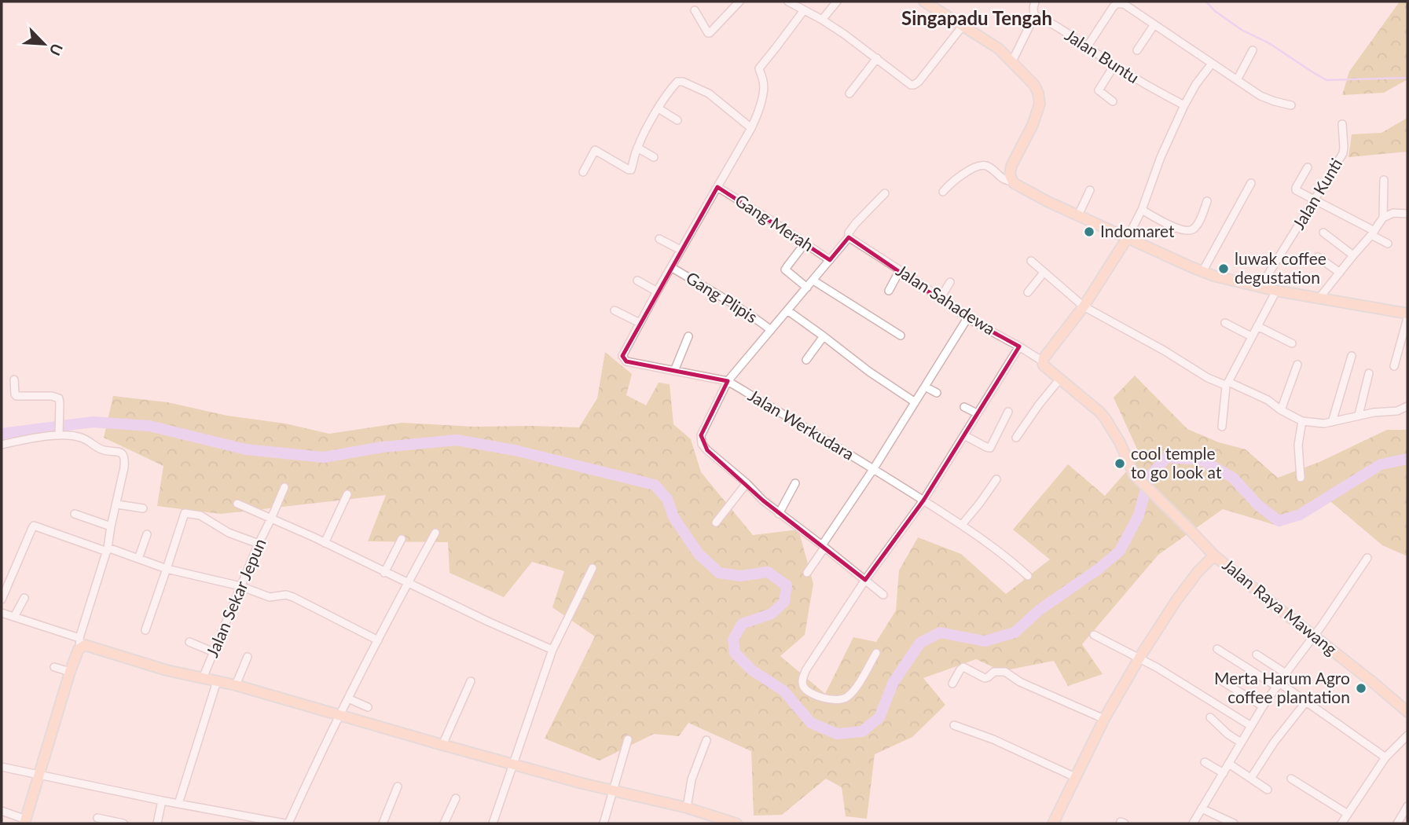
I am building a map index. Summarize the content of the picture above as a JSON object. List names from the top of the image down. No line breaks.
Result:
{"streets":{"main road":["Jalan Raya Mawang"],"street":["Jalan Buntu","Jalan Kunti","Gang Merah","Gang Plipis","Jalan Sahadewa","Jalan Werkudara","Jalan Sekar Jepun"]},"crossings":[["Jalan Sahadewa","Jalan Raya Mawang"]],"districts":["Singapadu Tengah"],"places":["Indomaret","luwak coffee degustation","cool temple to go look at","Merta Harum Agro coffee plantation"],"north":"bottom right"}
